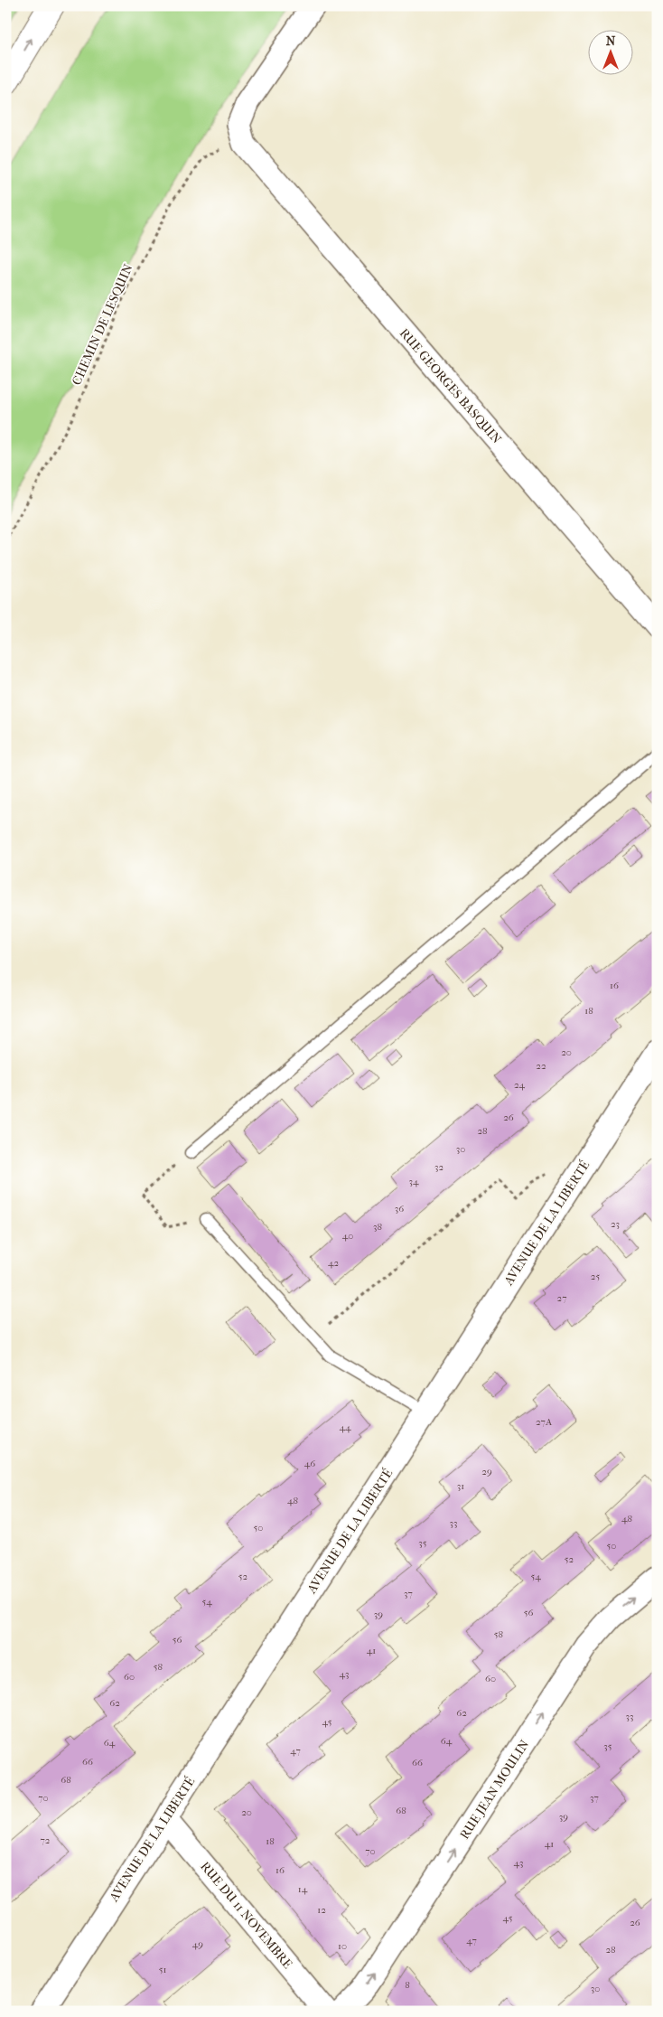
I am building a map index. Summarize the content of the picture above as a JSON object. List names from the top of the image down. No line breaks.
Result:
{"streets":{"street":["RUE GEORGES BASQUIN","AVENUE DE LA LIBERTÉ","RUE JEAN MOULIN","RUE DU 11 NOVEMBRE"],"path":["CHEMIN DE LESQUIN"]},"crossings":[["CHEMIN DE LESQUIN","RUE GEORGES BASQUIN"],["AVENUE DE LA LIBERTÉ","RUE DU 11 NOVEMBRE"]],"one_way":["RUE JEAN MOULIN"],"house_numbers":["16","18","20","22","24","26","28","30","32","34","36","23","38","40","42","25","27","27A","44","46","29","31","48","48","33","50","35","50","52","52","54","37","54","56","39","58","56","41","58","43","60","60","62","62","33","45","64","64","35","47","66","66","68","70","37","68","20","39","72","18","41","70","43","16","14","12","45","26","47","49","10","28","51","8","30"],"north":"top"}
